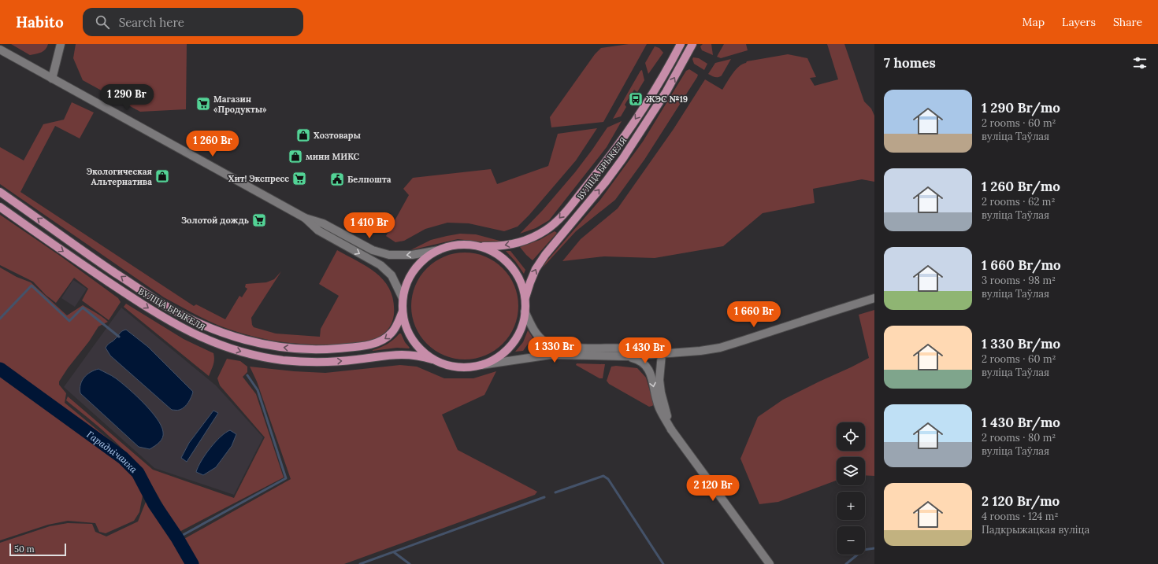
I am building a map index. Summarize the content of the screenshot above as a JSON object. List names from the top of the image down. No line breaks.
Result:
{"streets":{"main road":["ВУЛІЦА БРЫКЕЛЯ"]},"water":["Гараднічанка"],"places":{"bus stop":["ЖЭС №19"],"supermarket":["Магазин «Продукты»","Хит! Экспресс","Золотой дождь"],"shop":["Хозтовары","мини МИКС","Экологическая Альтернатива"],"public building":["Белпошта"]},"scale_bar":"50 m","page":{"header":"Habito","search":"Search here","nav":["Map","Layers","Share"],"heading":"7 homes","list":[{"name":"1 290 Br/mo","note":"2 rooms · 60 m² · вуліца Таўлая"},{"name":"1 260 Br/mo","note":"2 rooms · 62 m² · вуліца Таўлая"},{"name":"1 660 Br/mo","note":"3 rooms · 98 m² · вуліца Таўлая"},{"name":"1 330 Br/mo","note":"2 rooms · 60 m² · вуліца Таўлая"},{"name":"1 430 Br/mo","note":"2 rooms · 80 m² · вуліца Таўлая"},{"name":"2 120 Br/mo","note":"4 rooms · 124 m² · Падкрыжацкая вуліца"}],"price":["1 290 Br","1 260 Br","1 410 Br","1 660 Br","1 330 Br","1 430 Br","2 120 Br"],"map_buttons":["+","−"],"scale":"50 m"}}
